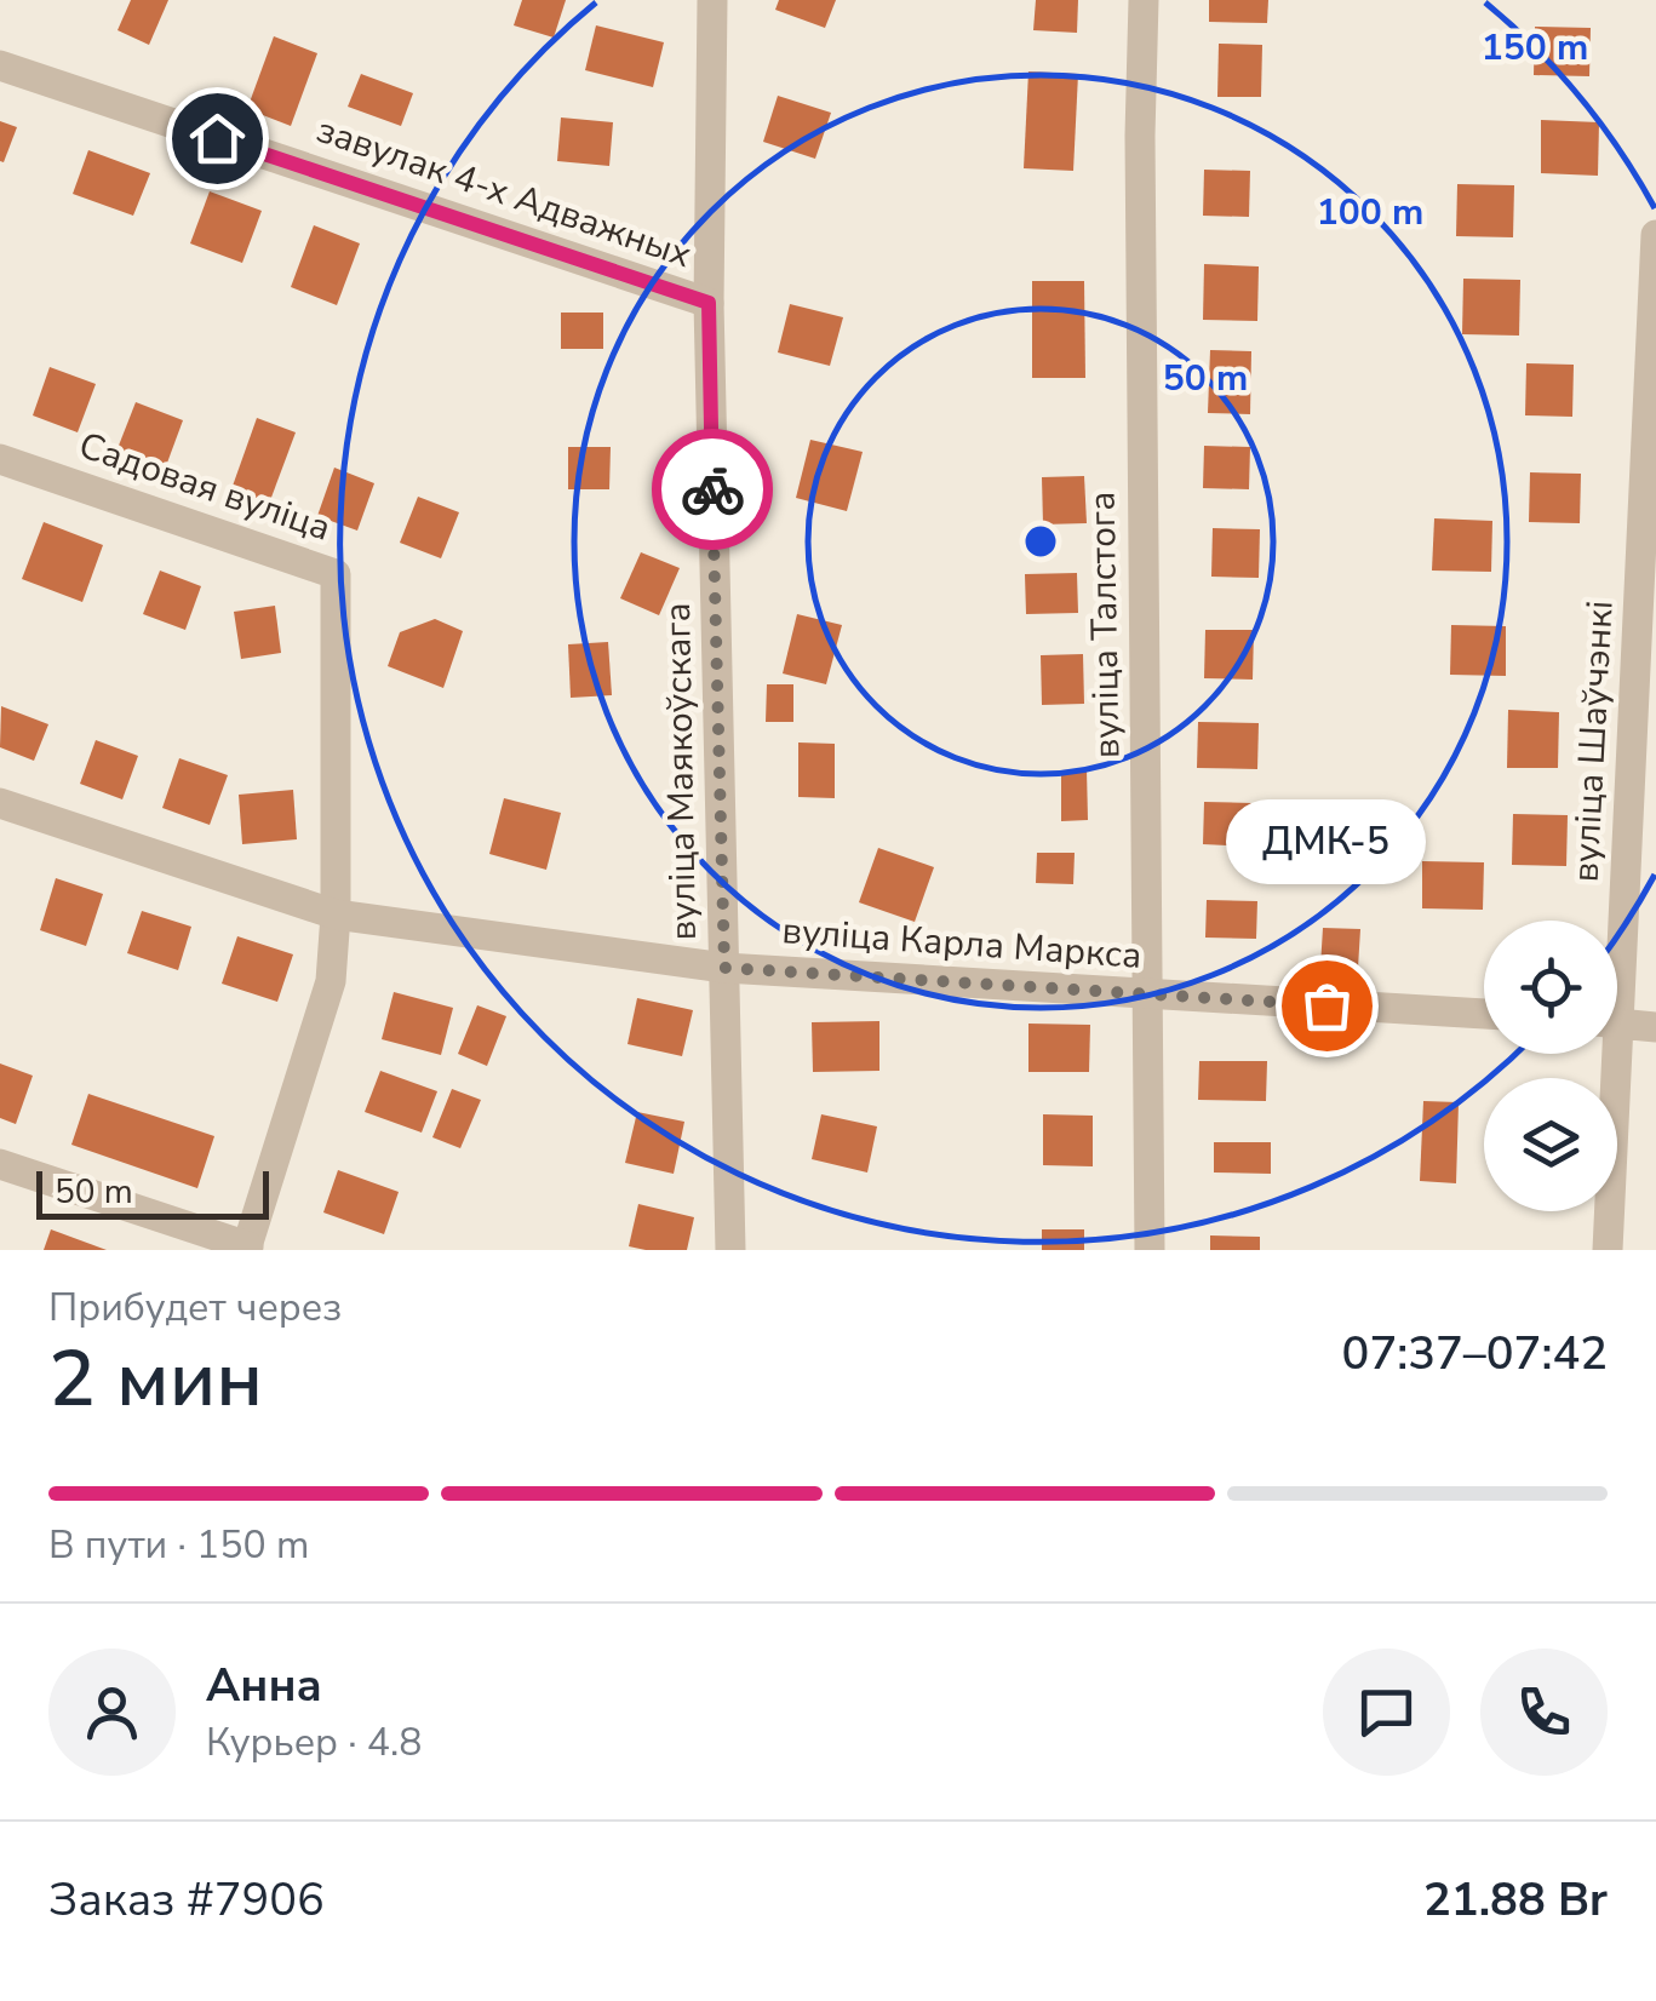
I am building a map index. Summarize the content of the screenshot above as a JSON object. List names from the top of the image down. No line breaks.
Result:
{"streets":{"street":["завулак 4-х Адважных","Садовая вуліца","вуліца Талстога","вуліца Шаўчэнкі","вуліца Маякоўскага","вуліца Карла Маркса"]},"crossings":[["завулак 4-х Адважных","вуліца Маякоўскага"],["Садовая вуліца","вуліца Карла Маркса"],["вуліца Талстога","вуліца Карла Маркса"],["вуліца Маякоўскага","вуліца Карла Маркса"]],"places":["ДМК-5"],"scale_bar":"50 m","page":{"bubble":"ДМК-5","scale":"50 m","heading":["2 мин","Прибудет через","07:37–07:42"],"panel":["Анна","Курьер · 4.8","Заказ #7906","21.88 Br"],"bar":"В пути · 150 m"},"rings":["150 m","100 m","50 m"]}
